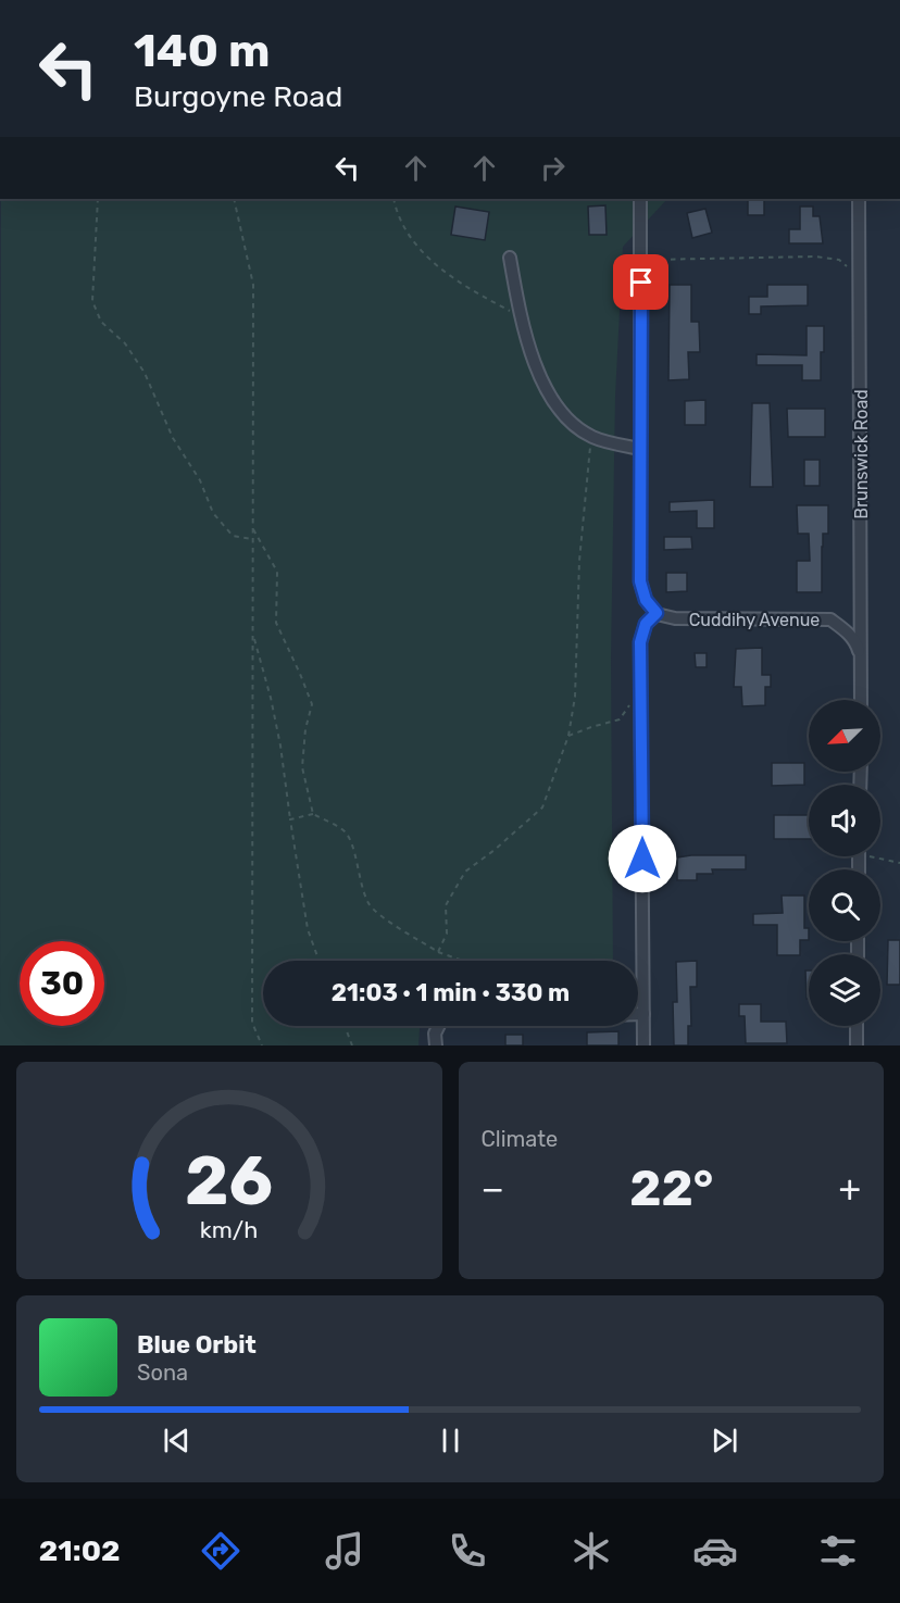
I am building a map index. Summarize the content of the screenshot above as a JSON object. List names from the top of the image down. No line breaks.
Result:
{"streets":{"street":["Brunswick Road","Cuddihy Avenue"]},"crossings":[["Brunswick Road","Cuddihy Avenue"]],"north":"bottom left","page":{"turn":["140 m","Burgoyne Road"],"limit":"30","trip":"21:03 · 1 min · 330 m","tile":"Climate","heat":["−","22°","+"],"song":["Blue Orbit","Sona"],"tabs":"21:02","gauge":["26","km/h"]}}
